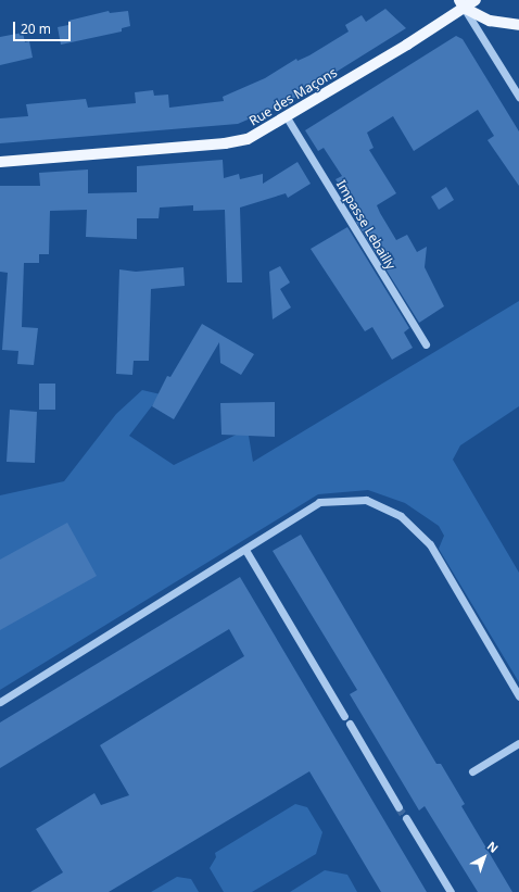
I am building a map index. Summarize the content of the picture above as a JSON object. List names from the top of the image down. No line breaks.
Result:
{"streets":{"main road":["Rue des Maçons"],"street":["Impasse Lebailly"]},"crossings":[["Rue des Maçons","Impasse Lebailly"]],"scale_bar":"20 m","north":"top right"}
